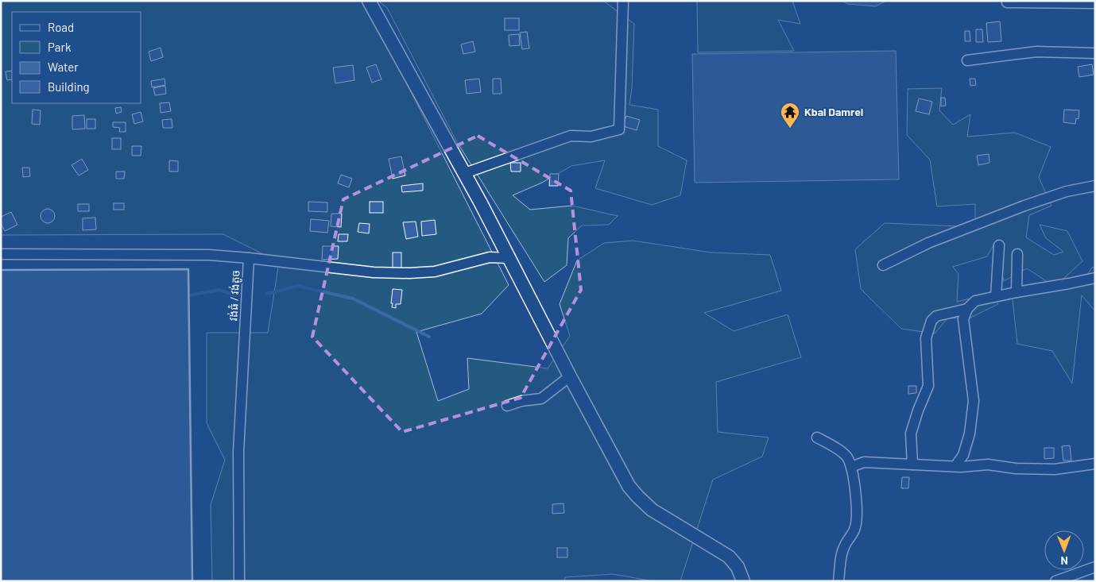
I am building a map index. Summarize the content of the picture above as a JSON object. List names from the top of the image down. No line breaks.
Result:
{"streets":{"street":["វង់ធំ / វង់តូច"]},"places":{"temple":["Kbal Damrei"]},"legend":["Road","Park","Water","Building"],"north":"bottom"}
